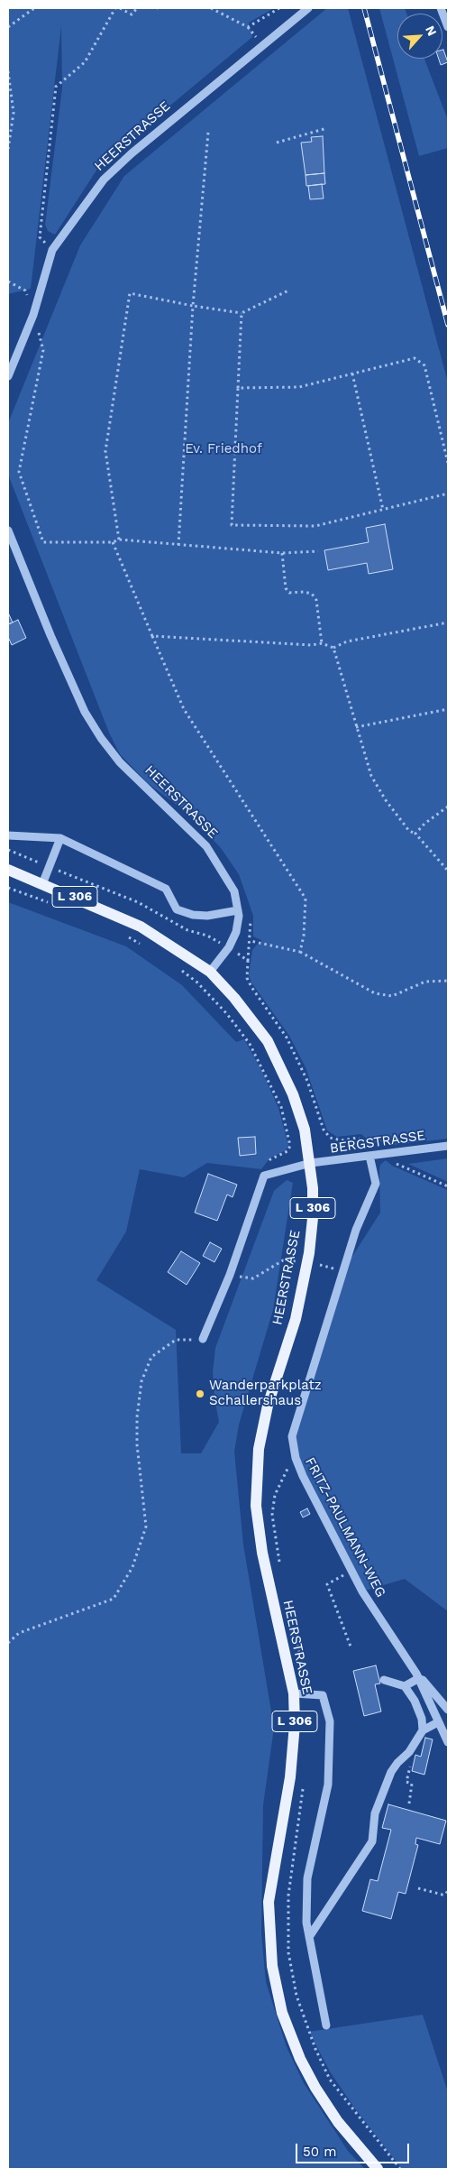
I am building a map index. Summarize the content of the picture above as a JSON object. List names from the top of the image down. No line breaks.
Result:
{"streets":{"main road":["HEERSTRASSE","L 306"],"street":["BERGSTRASSE","FRITZ-PAULMANN-WEG"]},"crossings":[["HEERSTRASSE","L 306"],["HEERSTRASSE","BERGSTRASSE"],["BERGSTRASSE","FRITZ-PAULMANN-WEG"]],"parks":["Ev. Friedhof"],"places":["Wanderparkplatz Schallershaus"],"scale_bar":"50 m","north":"top right"}
